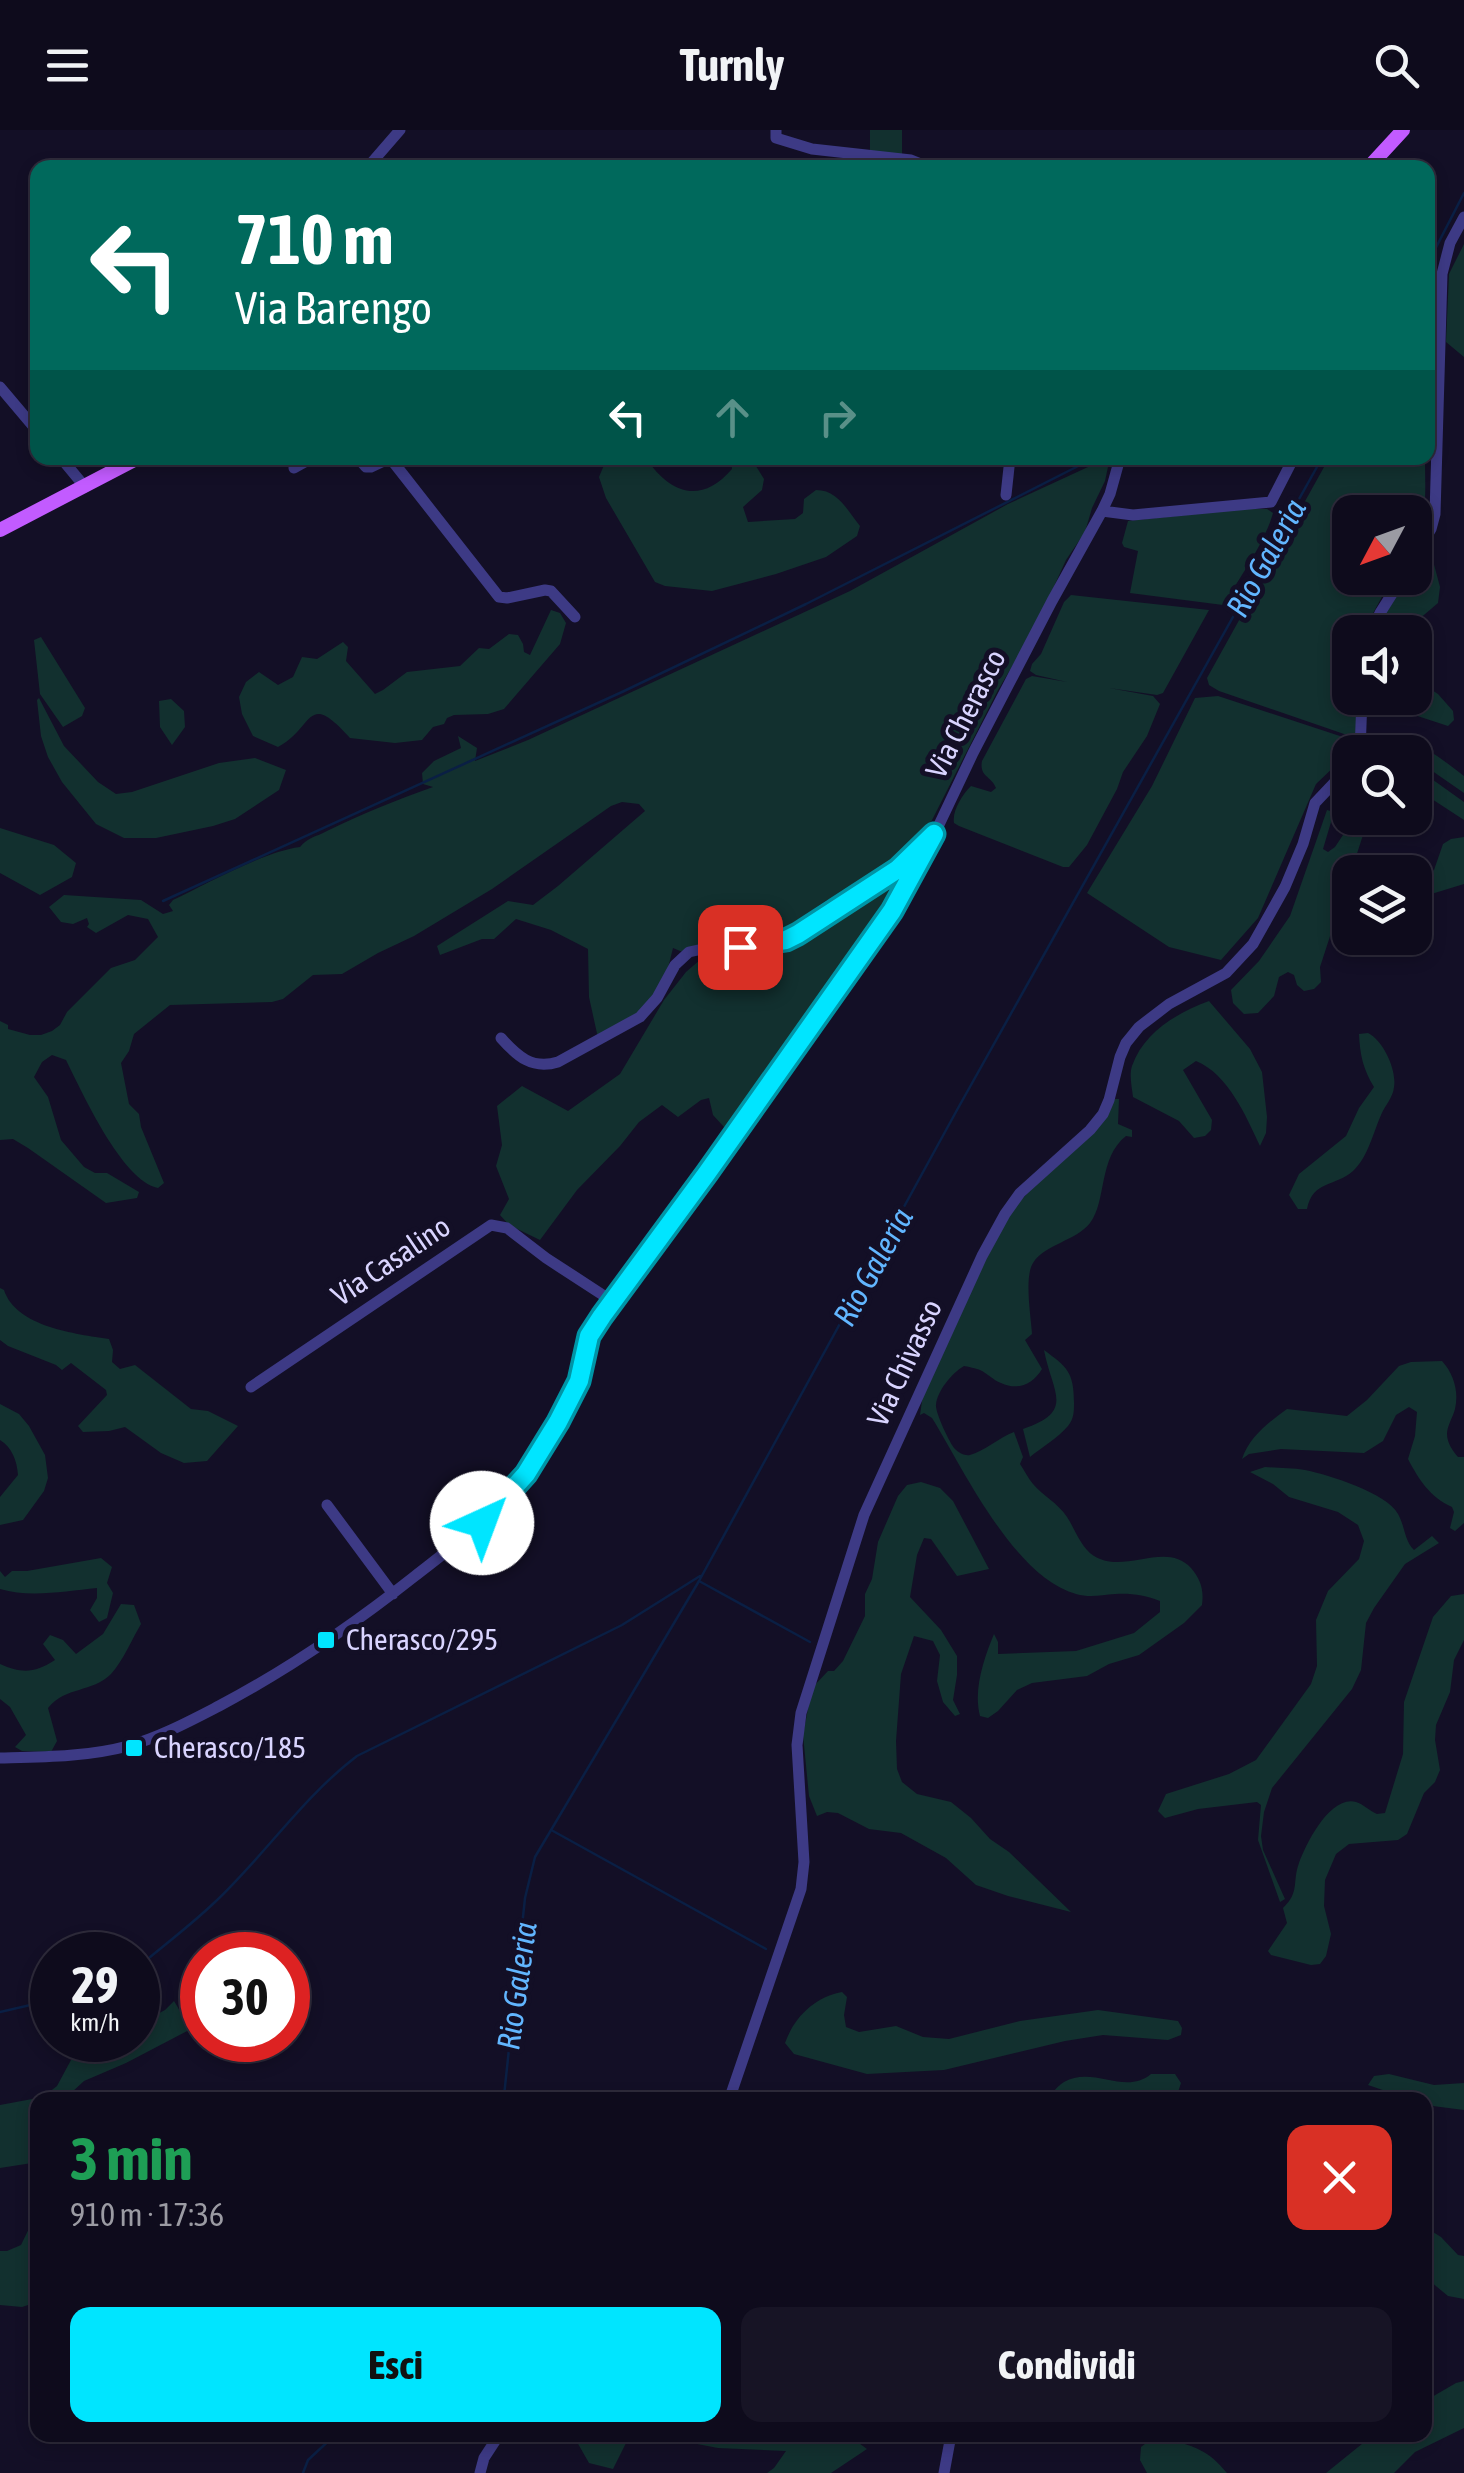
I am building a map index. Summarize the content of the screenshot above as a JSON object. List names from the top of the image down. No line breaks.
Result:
{"streets":{"street":["Via Cherasco","Via Casalino","Via Chivasso"]},"crossings":[["Via Cherasco","Via Casalino"]],"water":["Rio Galeria"],"places":{"transit":["Cherasco/295","Cherasco/185"]},"north":"bottom left","page":{"header":"Turnly","turn":["710 m","Via Barengo"],"speed":"29 km/h","limit":"30","heading":["3 min","910 m · 17:36"],"buttons":["Esci","Condividi"]}}
